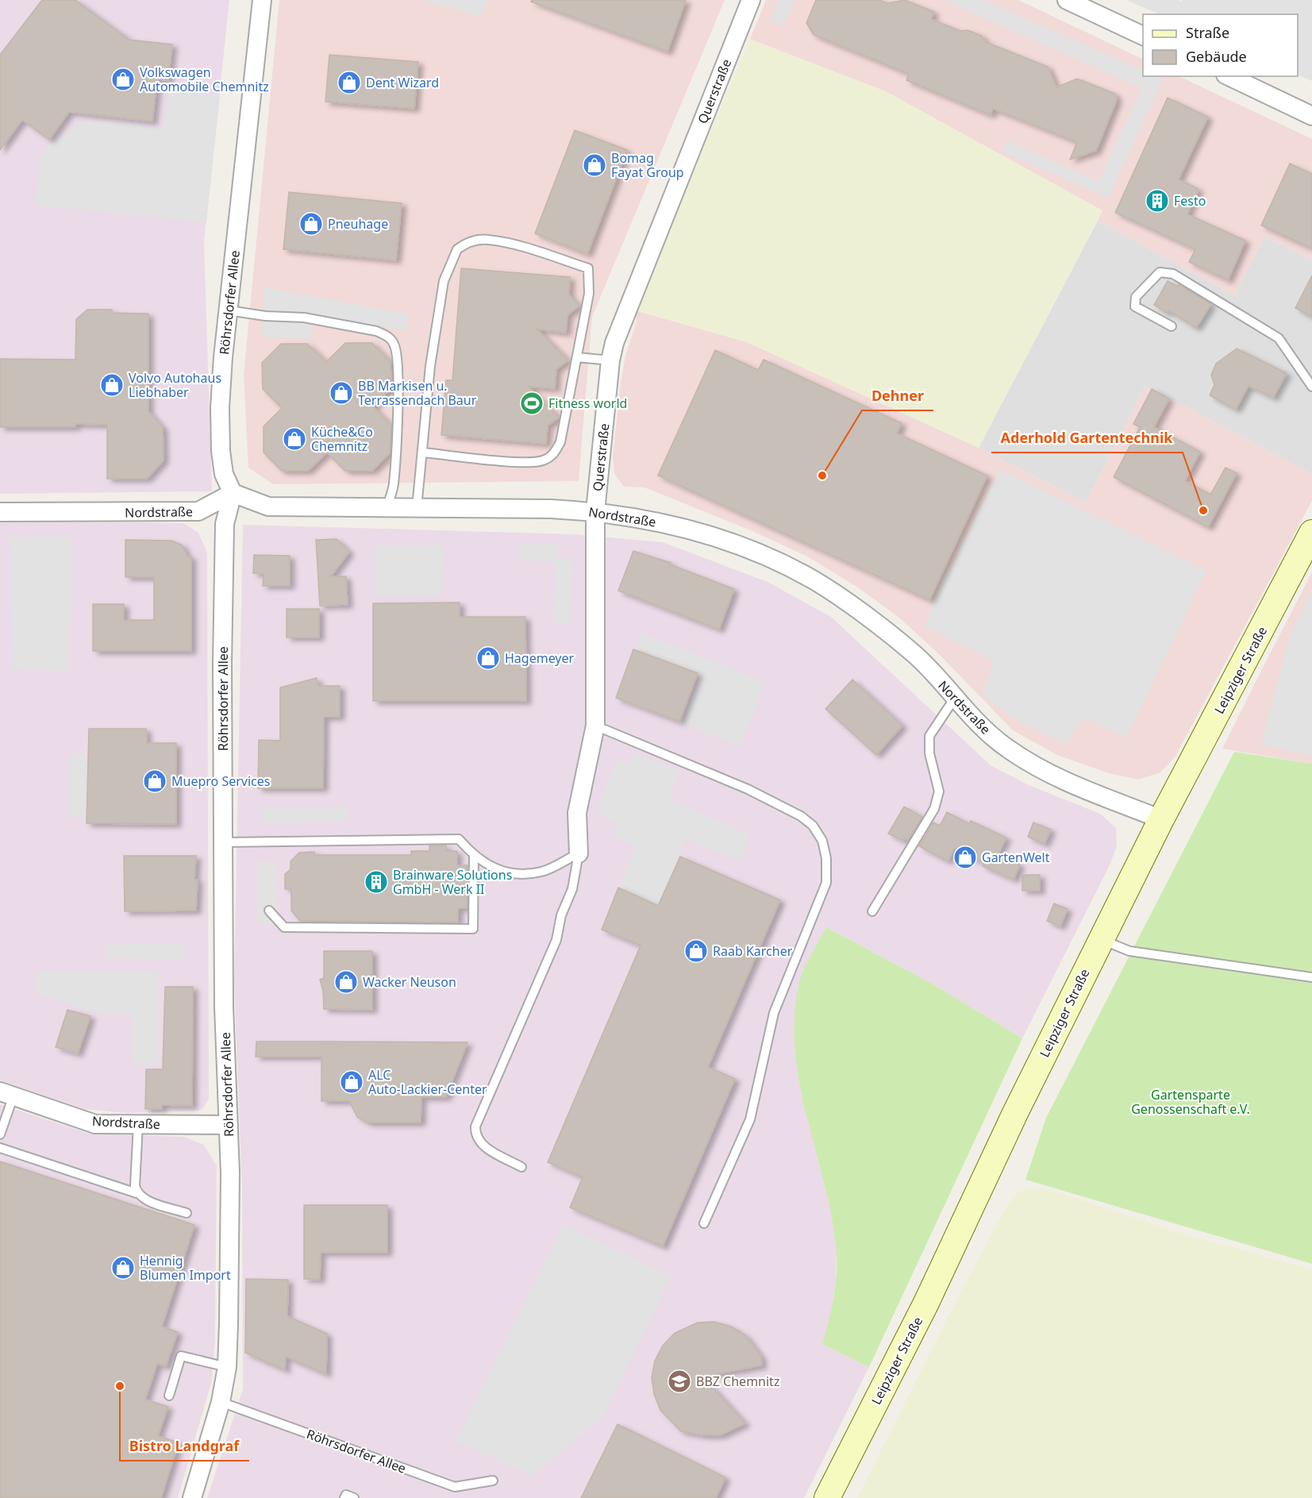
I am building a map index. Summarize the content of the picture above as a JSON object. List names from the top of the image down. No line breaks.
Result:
{"streets":{"main road":["Leipziger Straße"],"street":["Querstraße","Röhrsdorfer Allee","Nordstraße"]},"crossings":[["Querstraße","Nordstraße"],["Röhrsdorfer Allee","Nordstraße"],["Nordstraße","Leipziger Straße"]],"parks":["Gartensparte Genossenschaft e.V."],"places":{"shop":["Volkswagen Automobile Chemnitz","Dent Wizard","Bomag Fayat Group","Pneuhage","Volvo Autohaus Liebhaber","BB Markisen u. Terrassendach Baur","Küche&Co Chemnitz","Hagemeyer","Muepro Services","GartenWelt","Raab Karcher","Wacker Neuson","ALC Auto-Lackier-Center","Hennig Blumen Import"],"building":["Festo","Brainware Solutions GmbH - Werk II"],"sports":["Fitness world"],"other":["Dehner","Aderhold Gartentechnik","Bistro Landgraf"],"school or university":["BBZ Chemnitz"]},"legend":["Straße","Gebäude"]}
